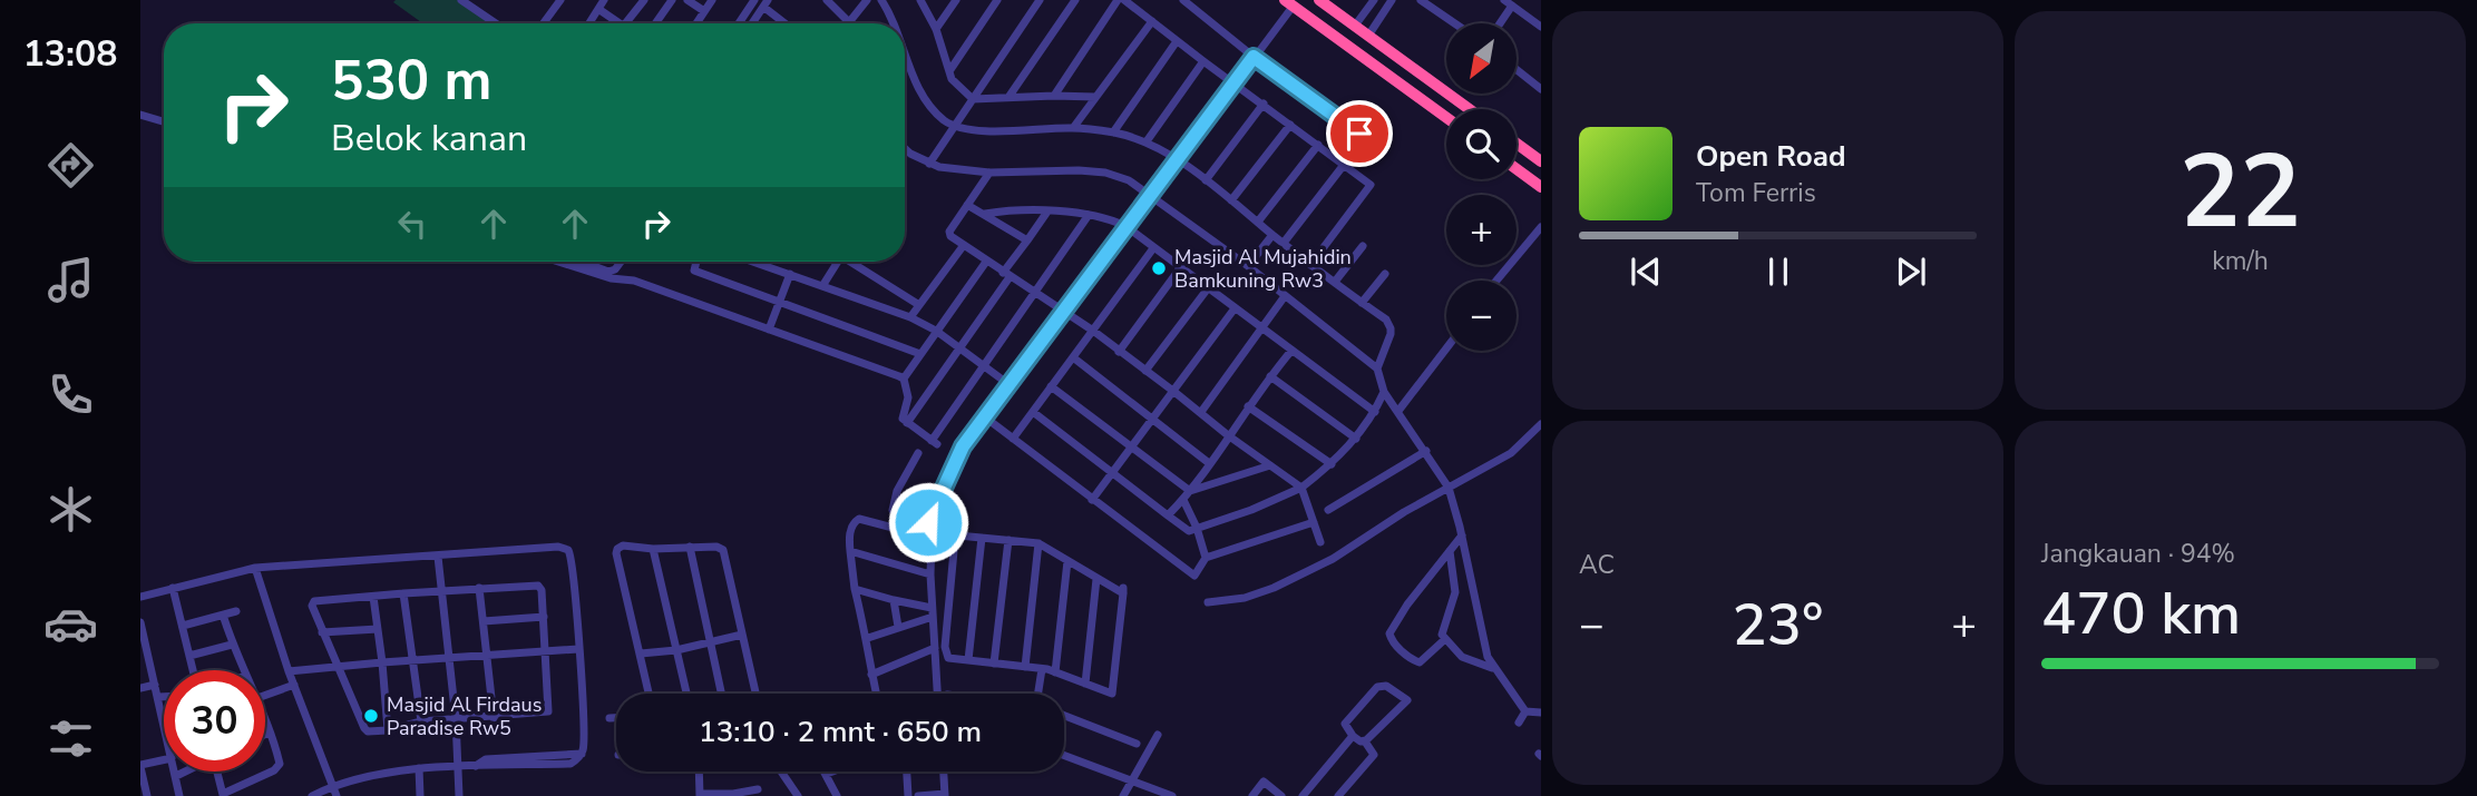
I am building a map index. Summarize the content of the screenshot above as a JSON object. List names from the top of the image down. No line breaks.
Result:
{"places":["Masjid Al Mujahidin Bamkuning Rw3","Masjid Al Firdaus Paradise Rw5"],"north":"bottom left","page":{"tabs":"13:08","tile":[["22","km/h"],"AC",["Jangkauan · 94%","470 km"]],"map_buttons":["+","−"],"turn":["530 m","Belok kanan"],"song":["Open Road","Tom Ferris"],"heat":["−","23°","+"],"limit":"30","trip":"13:10 · 2 mnt · 650 m"}}
